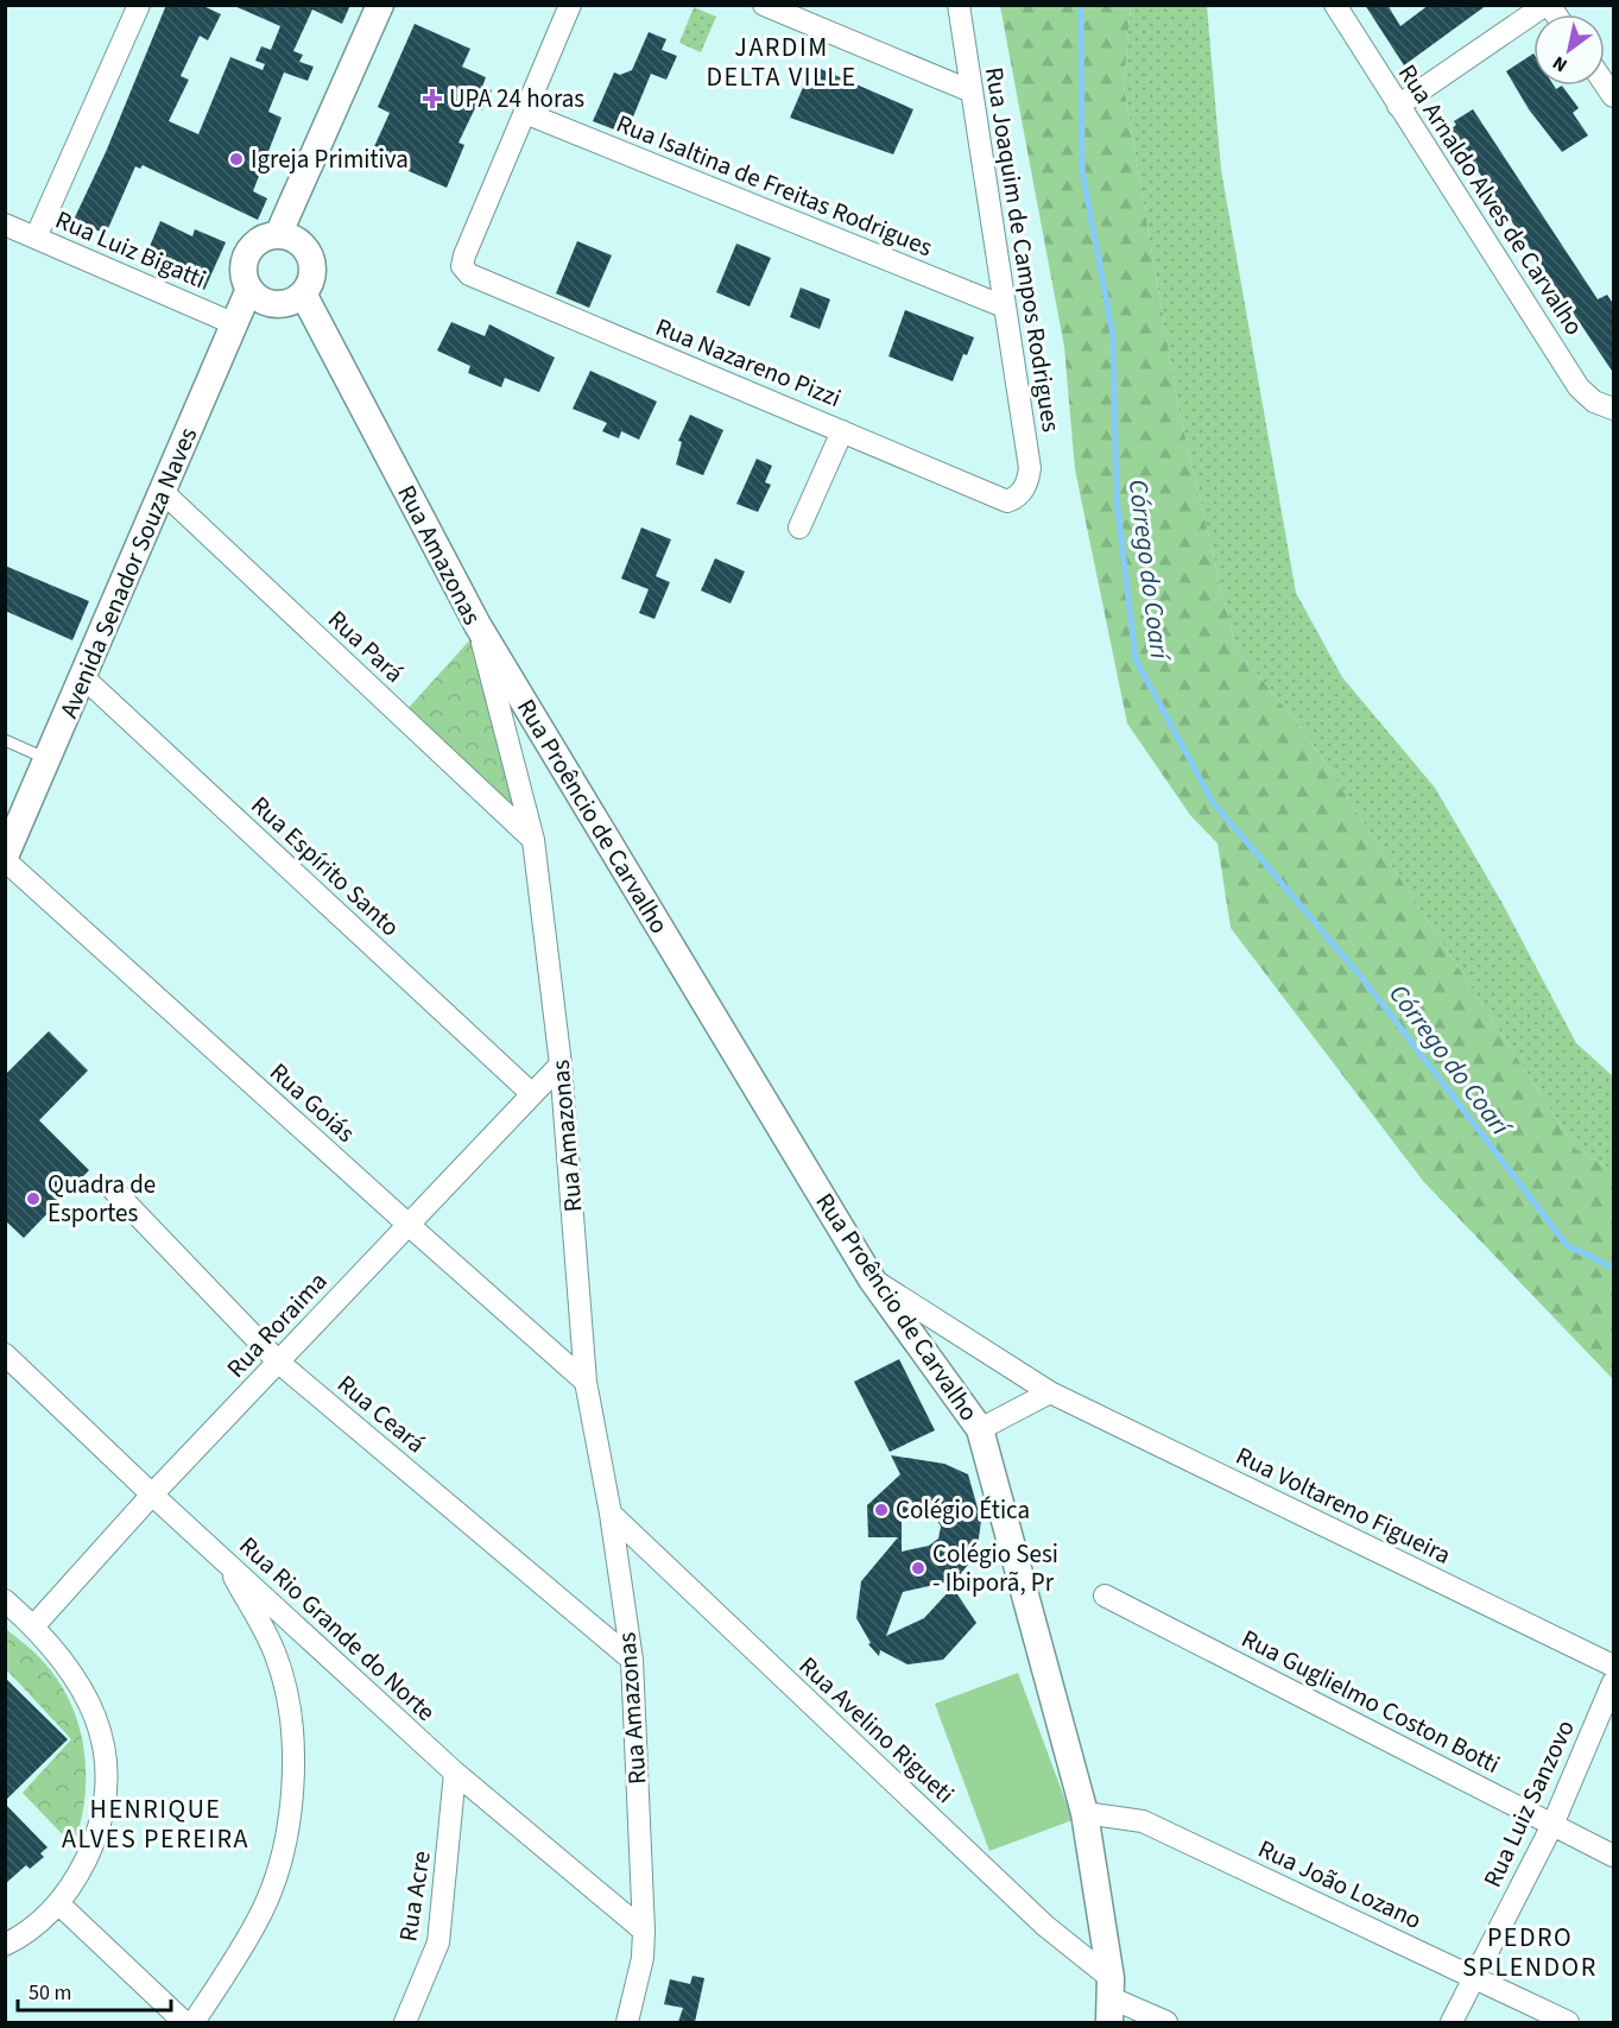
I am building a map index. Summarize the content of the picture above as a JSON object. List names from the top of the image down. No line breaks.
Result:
{"streets":{"street":["Rua Isaltina de Freitas Rodrigues","Rua Arnaldo Alves de Carvalho","Rua Luiz Bigatti","Rua Joaquim de Campos Rodrigues","Rua Nazareno Pizzi","Rua Amazonas","Avenida Senador Souza Naves","Rua Pará","Rua Proêncio de Carvalho","Rua Espírito Santo","Rua Goiás","Rua Roraima","Rua Ceará","Rua Voltareno Figueira","Rua Rio Grande do Norte","Rua Guglielmo Coston Botti","Rua Avelino Rigueti","Rua Luiz Sanzovo","Rua João Lozano","Rua Acre"]},"crossings":[["Rua Isaltina de Freitas Rodrigues","Rua Joaquim de Campos Rodrigues"],["Rua Isaltina de Freitas Rodrigues","Rua Nazareno Pizzi"],["Rua Luiz Bigatti","Avenida Senador Souza Naves"],["Rua Joaquim de Campos Rodrigues","Rua Nazareno Pizzi"],["Rua Amazonas","Avenida Senador Souza Naves"],["Rua Amazonas","Rua Pará"],["Rua Amazonas","Rua Proêncio de Carvalho"],["Rua Amazonas","Rua Goiás"],["Rua Amazonas","Rua Roraima"],["Rua Amazonas","Rua Ceará"],["Rua Amazonas","Rua Rio Grande do Norte"],["Rua Amazonas","Rua Avelino Rigueti"],["Avenida Senador Souza Naves","Rua Pará"],["Avenida Senador Souza Naves","Rua Espírito Santo"],["Avenida Senador Souza Naves","Rua Goiás"],["Rua Proêncio de Carvalho","Rua Voltareno Figueira"],["Rua Proêncio de Carvalho","Rua Avelino Rigueti"],["Rua Proêncio de Carvalho","Rua João Lozano"],["Rua Espírito Santo","Rua Roraima"],["Rua Goiás","Rua Roraima"],["Rua Roraima","Rua Ceará"],["Rua Roraima","Rua Rio Grande do Norte"],["Rua Rio Grande do Norte","Rua Acre"],["Rua Guglielmo Coston Botti","Rua Luiz Sanzovo"],["Rua Luiz Sanzovo","Rua João Lozano"]],"districts":["JARDIM DELTA VILLE","HENRIQUE ALVES PEREIRA","PEDRO SPLENDOR"],"water":["Córrego do Coarí"],"places":{"health":["UPA 24 horas"],"other":["Igreja Primitiva","Quadra de Esportes","Colégio Ética","Colégio Sesi - Ibiporã, Pr"]},"scale_bar":"50 m","north":"bottom left"}
